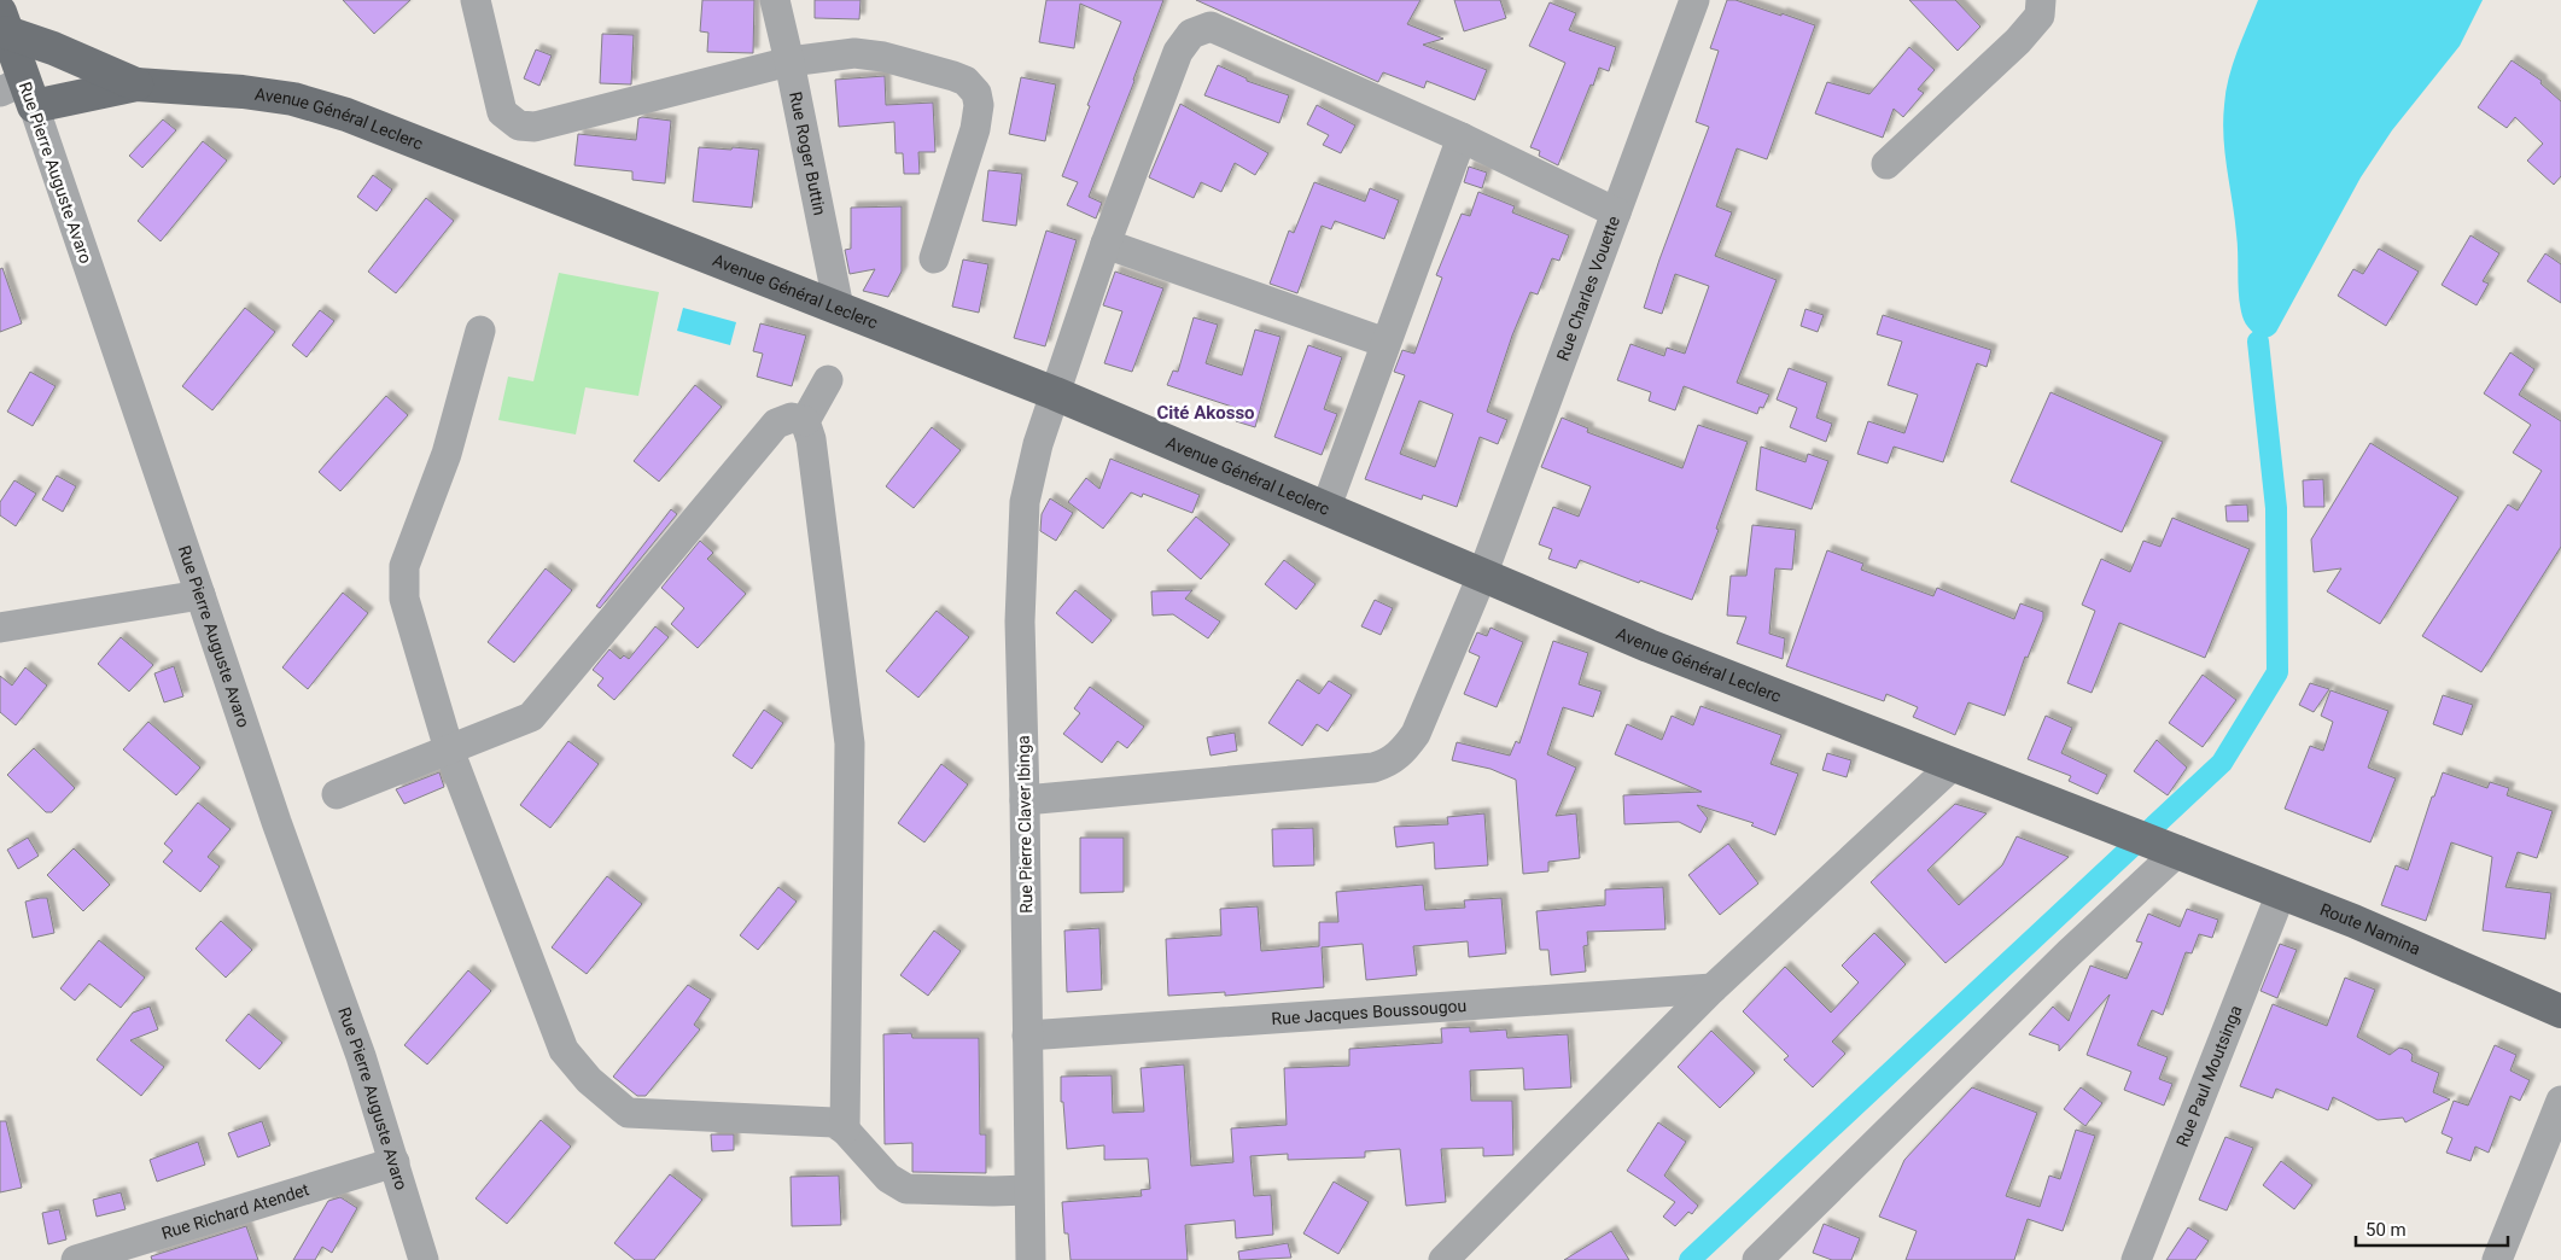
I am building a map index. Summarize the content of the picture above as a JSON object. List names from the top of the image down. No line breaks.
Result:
{"streets":{"main road":["Avenue Général Leclerc","Rue Pierre Auguste Avaro","Route Namina"],"street":["Rue Roger Buttin","Rue Charles Vouette","Rue Pierre Claver Ibinga","Rue Jacques Boussougou","Rue Paul Moutsinga","Rue Richard Atendet"]},"crossings":[["Avenue Général Leclerc","Rue Roger Buttin"],["Avenue Général Leclerc","Rue Charles Vouette"],["Avenue Général Leclerc","Rue Pierre Claver Ibinga"],["Avenue Général Leclerc","Route Namina"],["Rue Pierre Auguste Avaro","Rue Richard Atendet"],["Rue Charles Vouette","Rue Pierre Claver Ibinga"],["Rue Pierre Claver Ibinga","Rue Jacques Boussougou"],["Route Namina","Rue Paul Moutsinga"]],"districts":["Cité Akosso"],"scale_bar":"50 m"}
